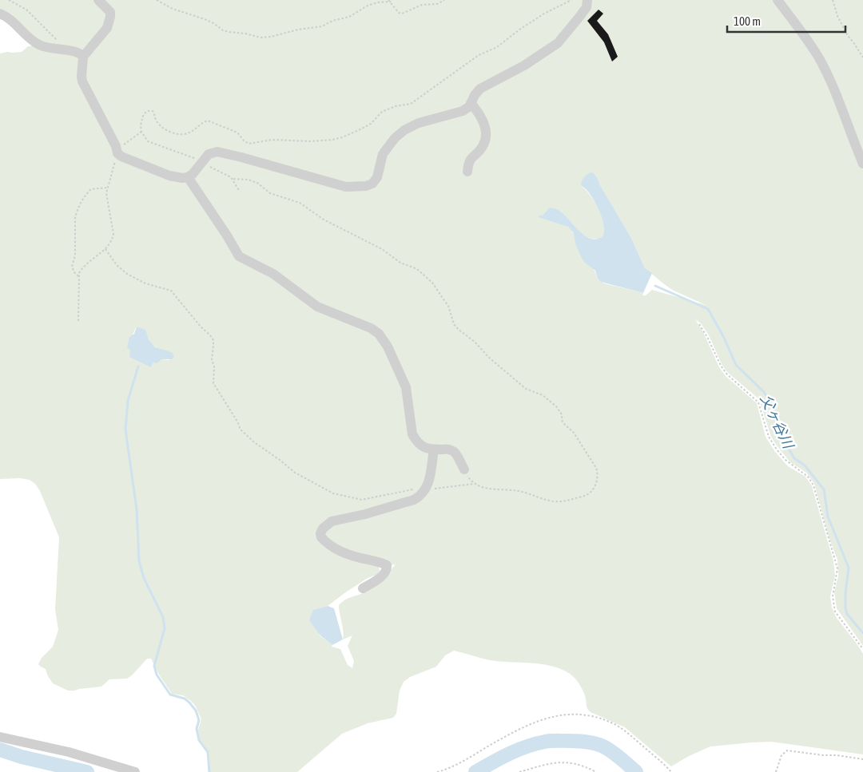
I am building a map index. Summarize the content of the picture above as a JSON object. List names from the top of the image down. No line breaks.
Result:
{"water":["父ヶ谷川"],"scale_bar":"100 m"}
